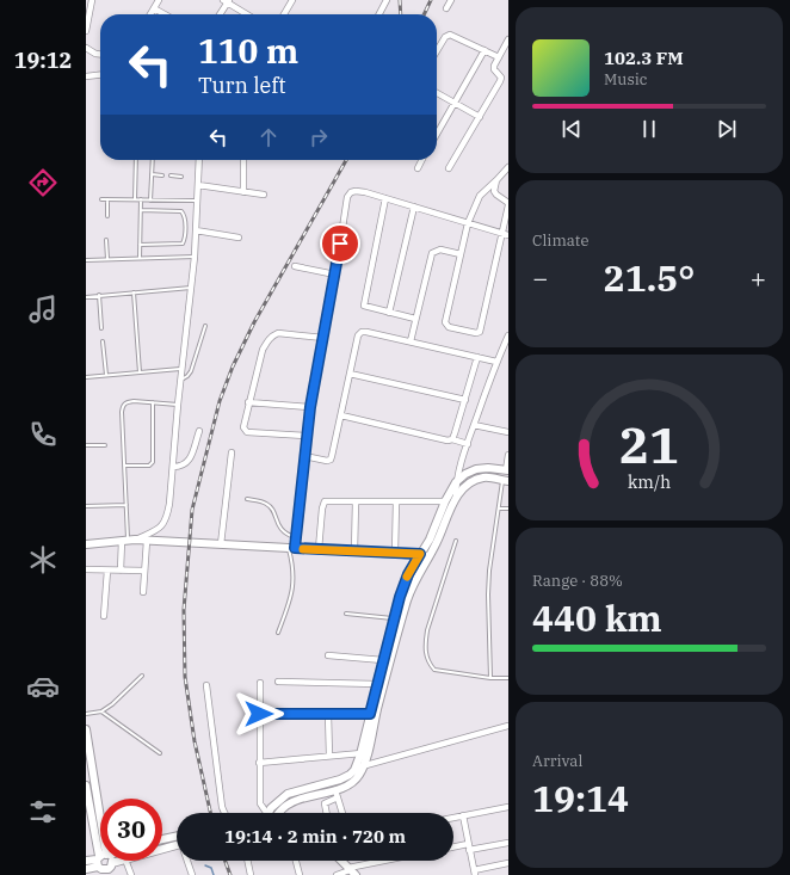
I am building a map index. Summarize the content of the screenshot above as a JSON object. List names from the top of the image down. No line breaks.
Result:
{"page":{"tabs":"19:12","turn":["110 m","Turn left"],"song":["102.3 FM","Music"],"tile":["Climate",["Range · 88%","440 km"],["Arrival","19:14"]],"heat":["−","21.5°","+"],"limit":"30","trip":"19:14 · 2 min · 720 m","gauge":["21","km/h"]}}
